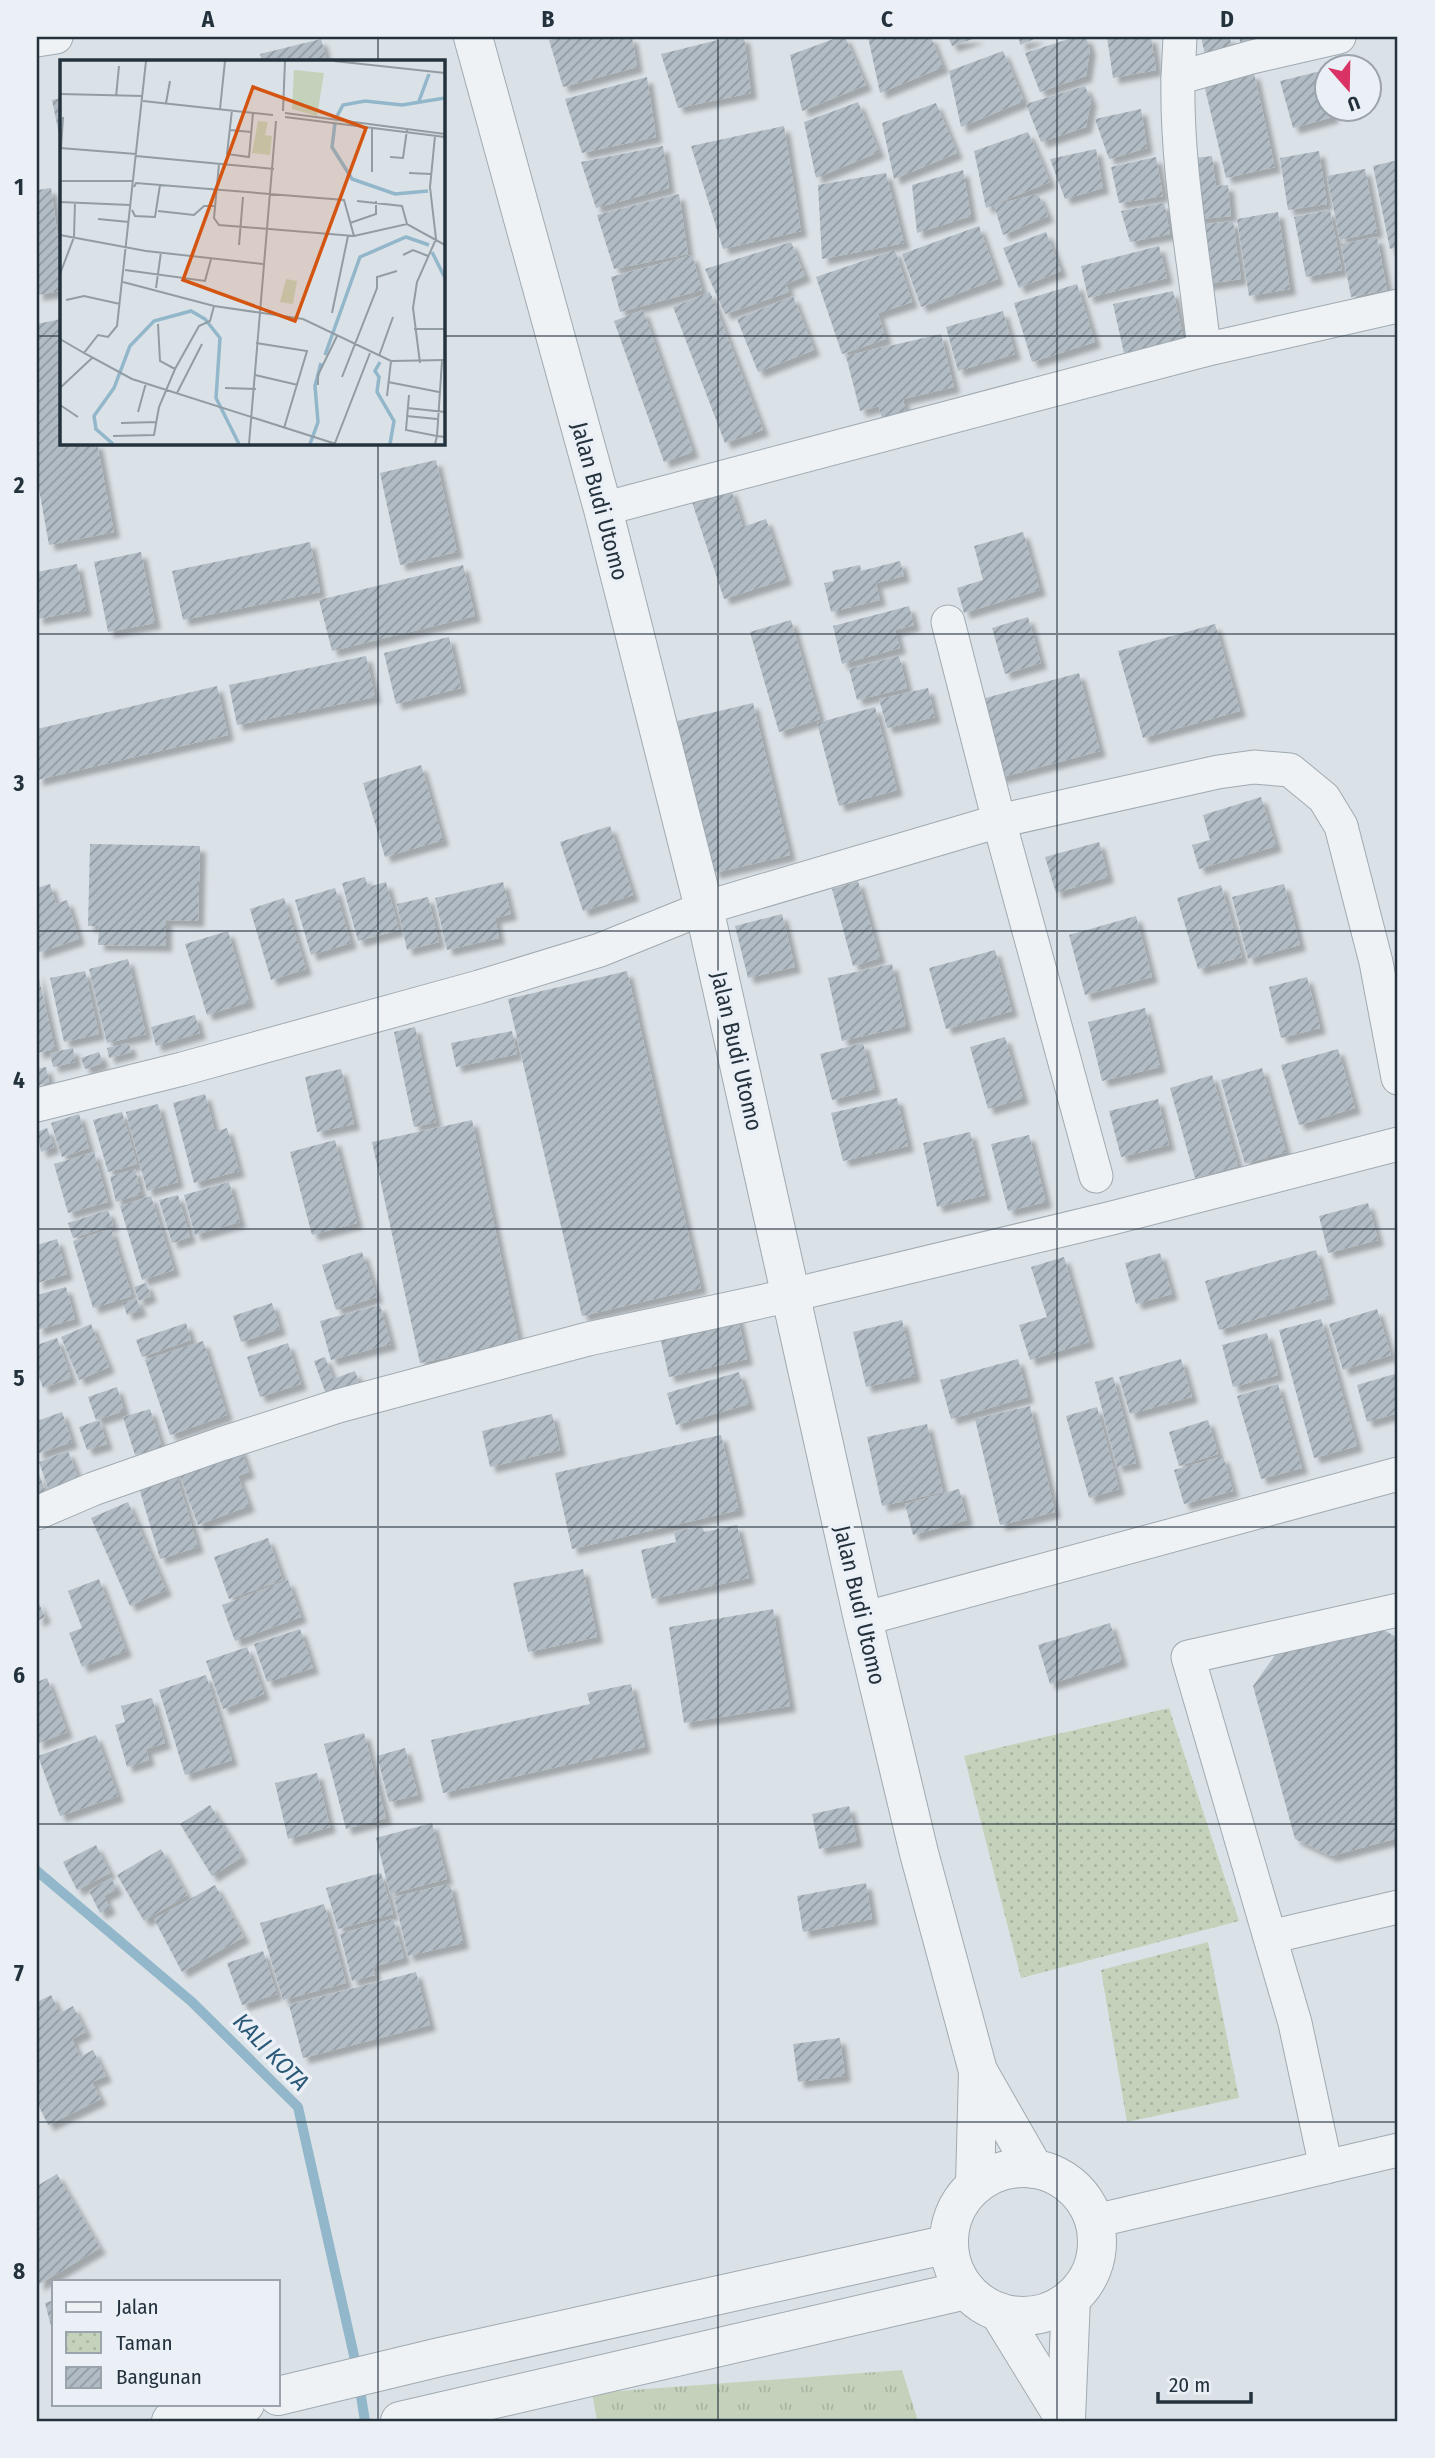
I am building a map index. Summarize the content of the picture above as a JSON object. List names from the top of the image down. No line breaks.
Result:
{"streets":{"street":["Jalan Budi Utomo"]},"water":["KALI KOTA"],"legend":["Jalan","Taman","Bangunan"],"scale_bar":"20 m","north":"bottom","grid":{"columns":["A","B","C","D"],"rows":["1","2","3","4","5","6","7","8"]}}
